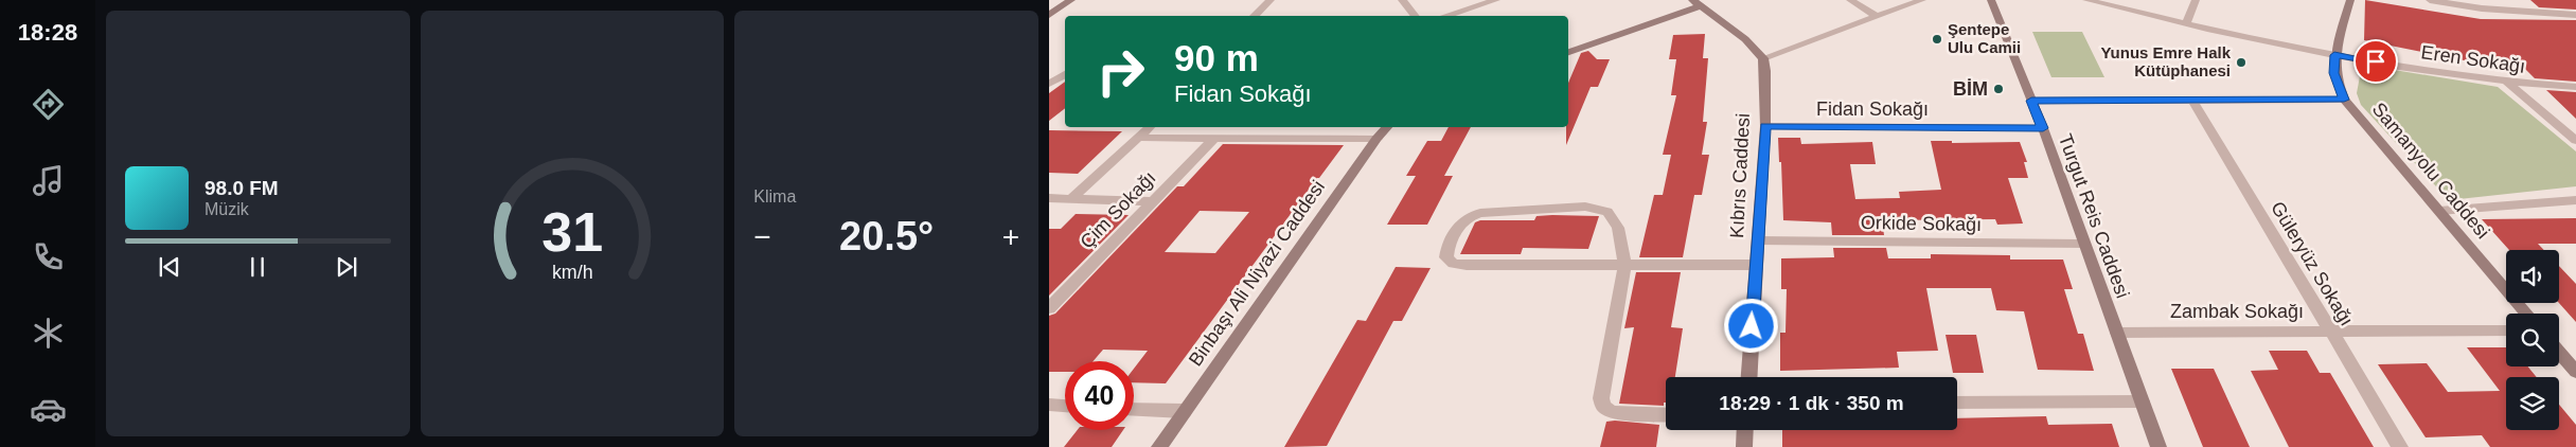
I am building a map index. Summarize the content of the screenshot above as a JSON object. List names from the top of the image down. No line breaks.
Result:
{"streets":{"street":["Eren Sokağı","Fidan Sokağı","Samanyolu Caddesi","Kıbrıs Caddesi","Çim Sokağı","Turgut Reis Caddesi","Orkide Sokağı","Güleryüz Sokağı","Binbaşı Ali Niyazi Caddesi","Zambak Sokağı"]},"crossings":[["Eren Sokağı","Samanyolu Caddesi"],["Fidan Sokağı","Kıbrıs Caddesi"],["Fidan Sokağı","Turgut Reis Caddesi"],["Kıbrıs Caddesi","Orkide Sokağı"],["Turgut Reis Caddesi","Orkide Sokağı"],["Turgut Reis Caddesi","Zambak Sokağı"],["Güleryüz Sokağı","Zambak Sokağı"]],"places":["Şentepe Ulu Camii","Yunus Emre Halk Kütüphanesi","BİM"],"page":{"tabs":"18:28","tile":"Klima","turn":["90 m","Fidan Sokağı"],"song":["98.0 FM","Müzik"],"heat":["−","20.5°","+"],"limit":"40","trip":"18:29 · 1 dk · 350 m","gauge":["31","km/h"]}}
